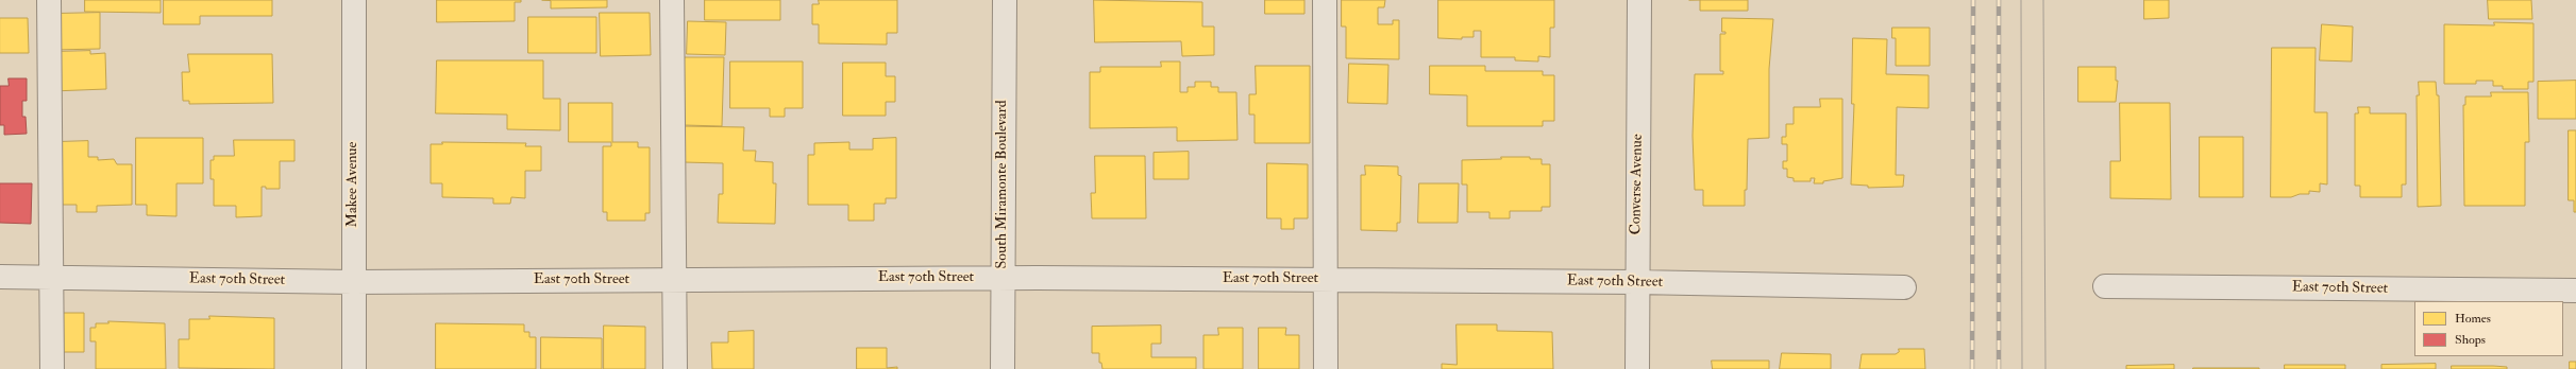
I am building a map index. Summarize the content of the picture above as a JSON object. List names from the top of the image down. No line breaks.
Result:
{"streets":{"street":["Makee Avenue","South Miramonte Boulevard","Converse Avenue","East 70th Street"]},"crossings":[["Makee Avenue","East 70th Street"],["South Miramonte Boulevard","East 70th Street"],["Converse Avenue","East 70th Street"]],"legend":["Homes","Shops"]}
